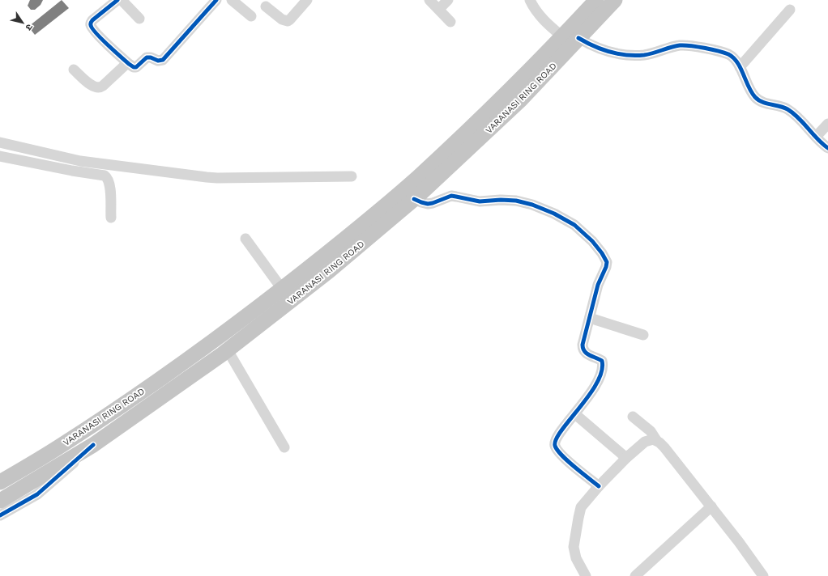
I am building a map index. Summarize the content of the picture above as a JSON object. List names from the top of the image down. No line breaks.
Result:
{"streets":{"highway":["VARANASI RING ROAD"]},"north":"bottom right"}
